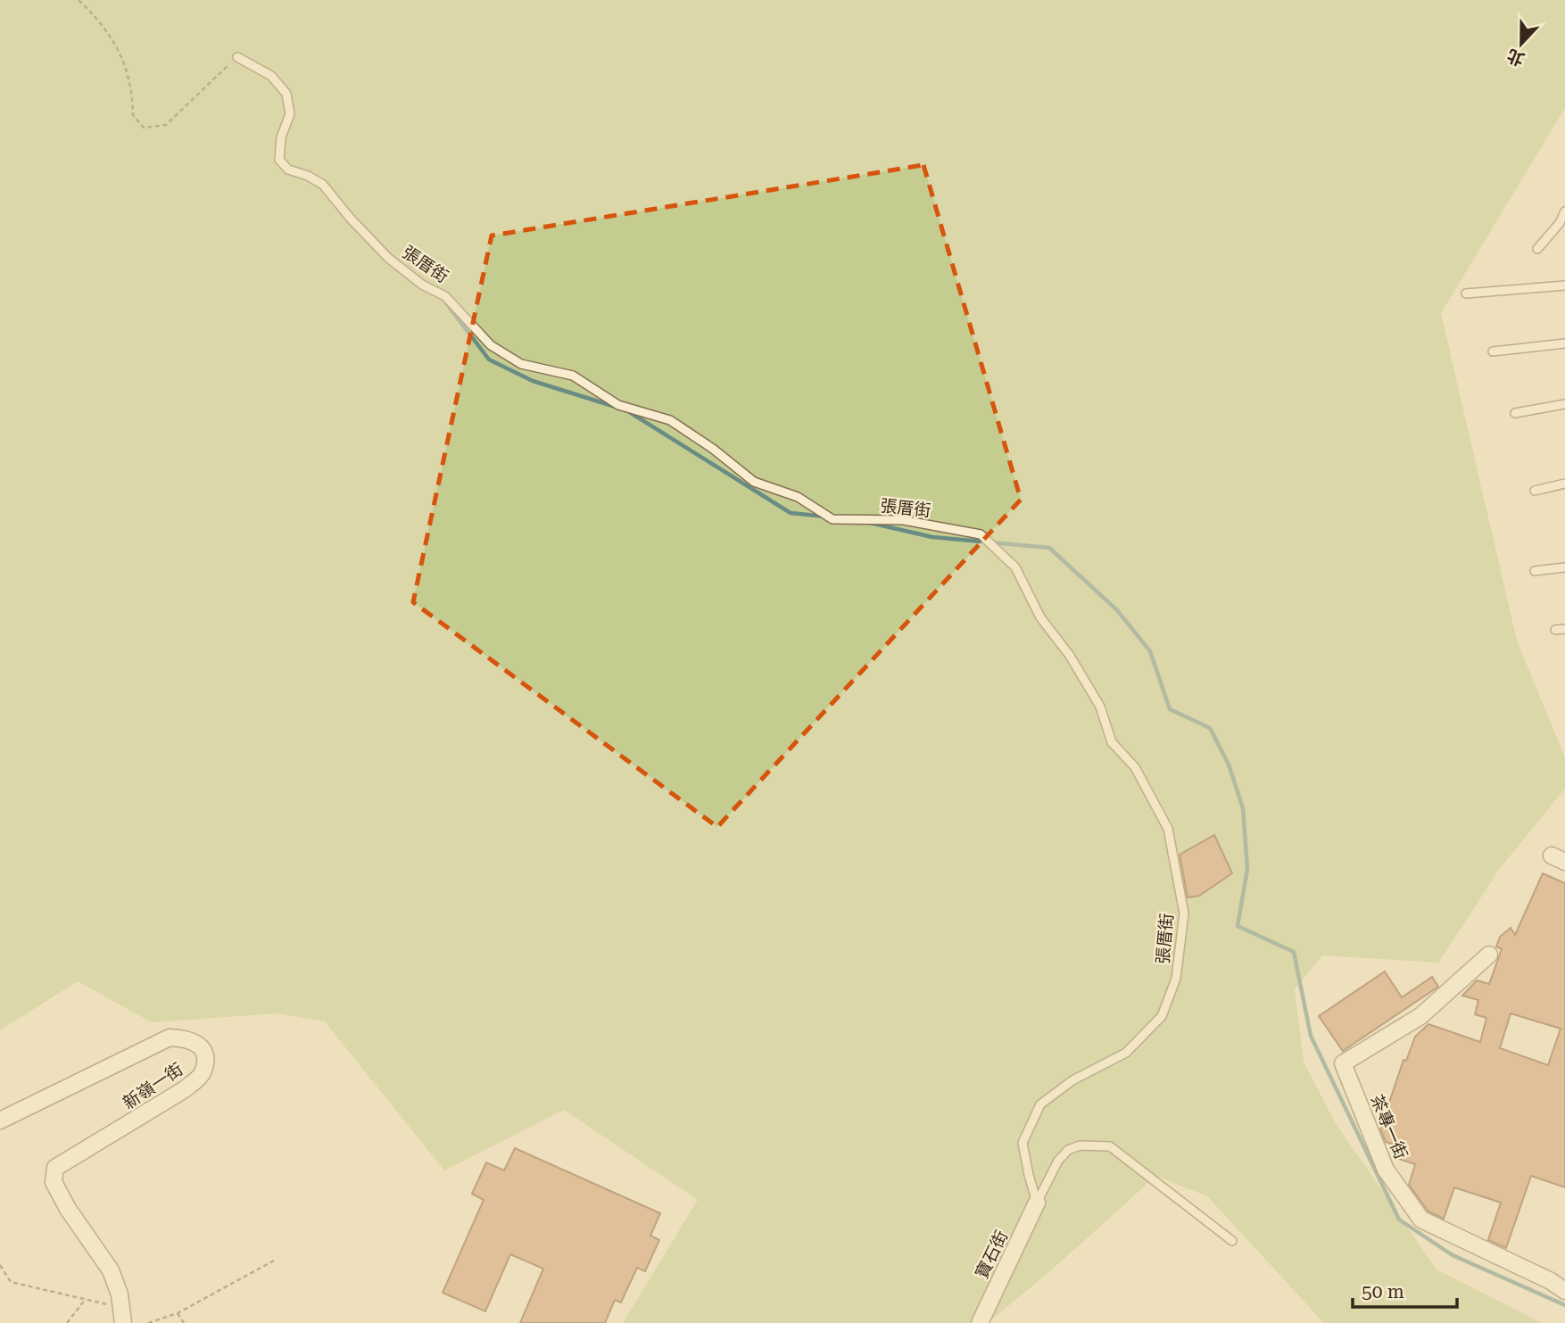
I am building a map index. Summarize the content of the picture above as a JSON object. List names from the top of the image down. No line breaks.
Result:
{"streets":{"street":["新嶺一街","茶專一街","寶石街"],"lane":["張厝街"]},"crossings":[["張厝街","寶石街"]],"scale_bar":"50 m","north":"bottom"}
